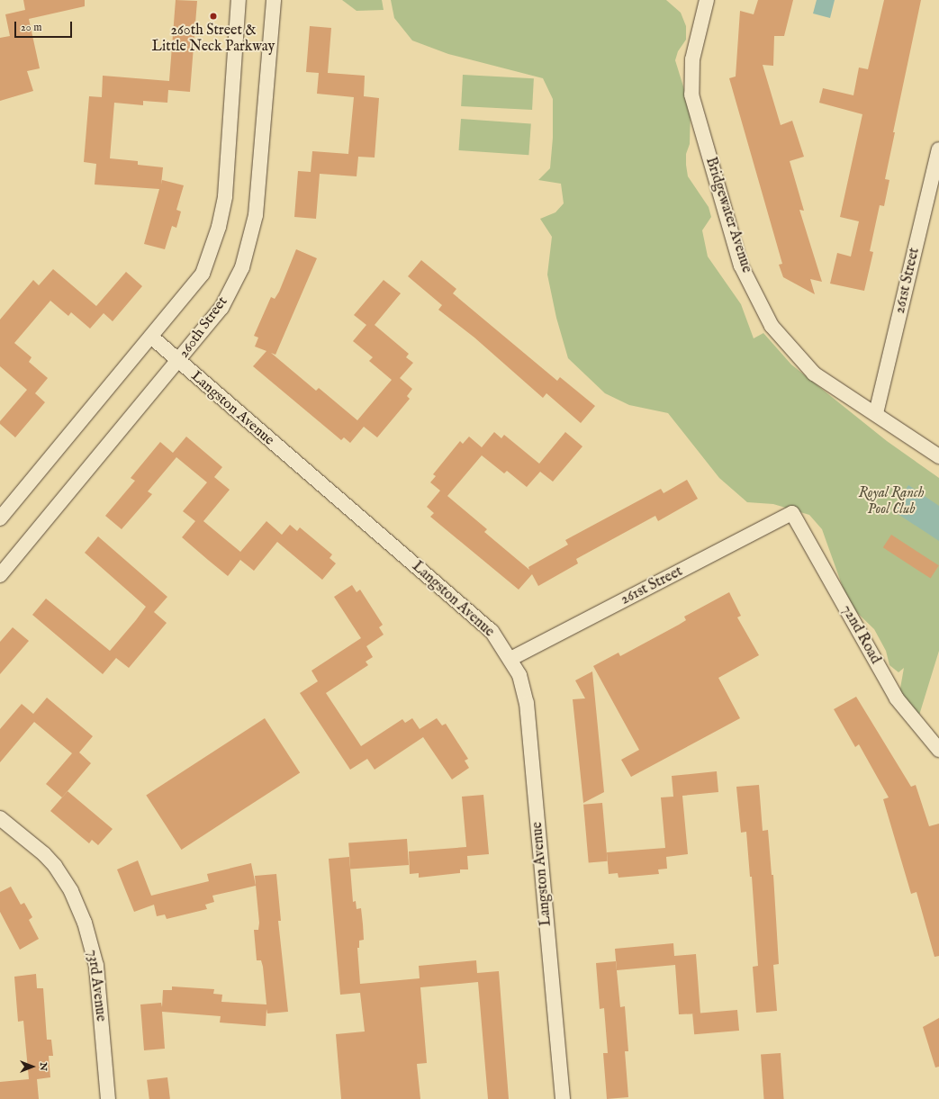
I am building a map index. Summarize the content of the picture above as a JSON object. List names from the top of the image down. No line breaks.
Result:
{"streets":{"street":["Bridgewater Avenue","261st Street","260th Street","Langston Avenue","72nd Road","73rd Avenue"]},"crossings":[["Bridgewater Avenue","261st Street"],["261st Street","Langston Avenue"],["261st Street","72nd Road"],["260th Street","Langston Avenue"]],"parks":["Royal Ranch Pool Club"],"places":["260th Street & Little Neck Parkway"],"scale_bar":"20 m","north":"right"}
